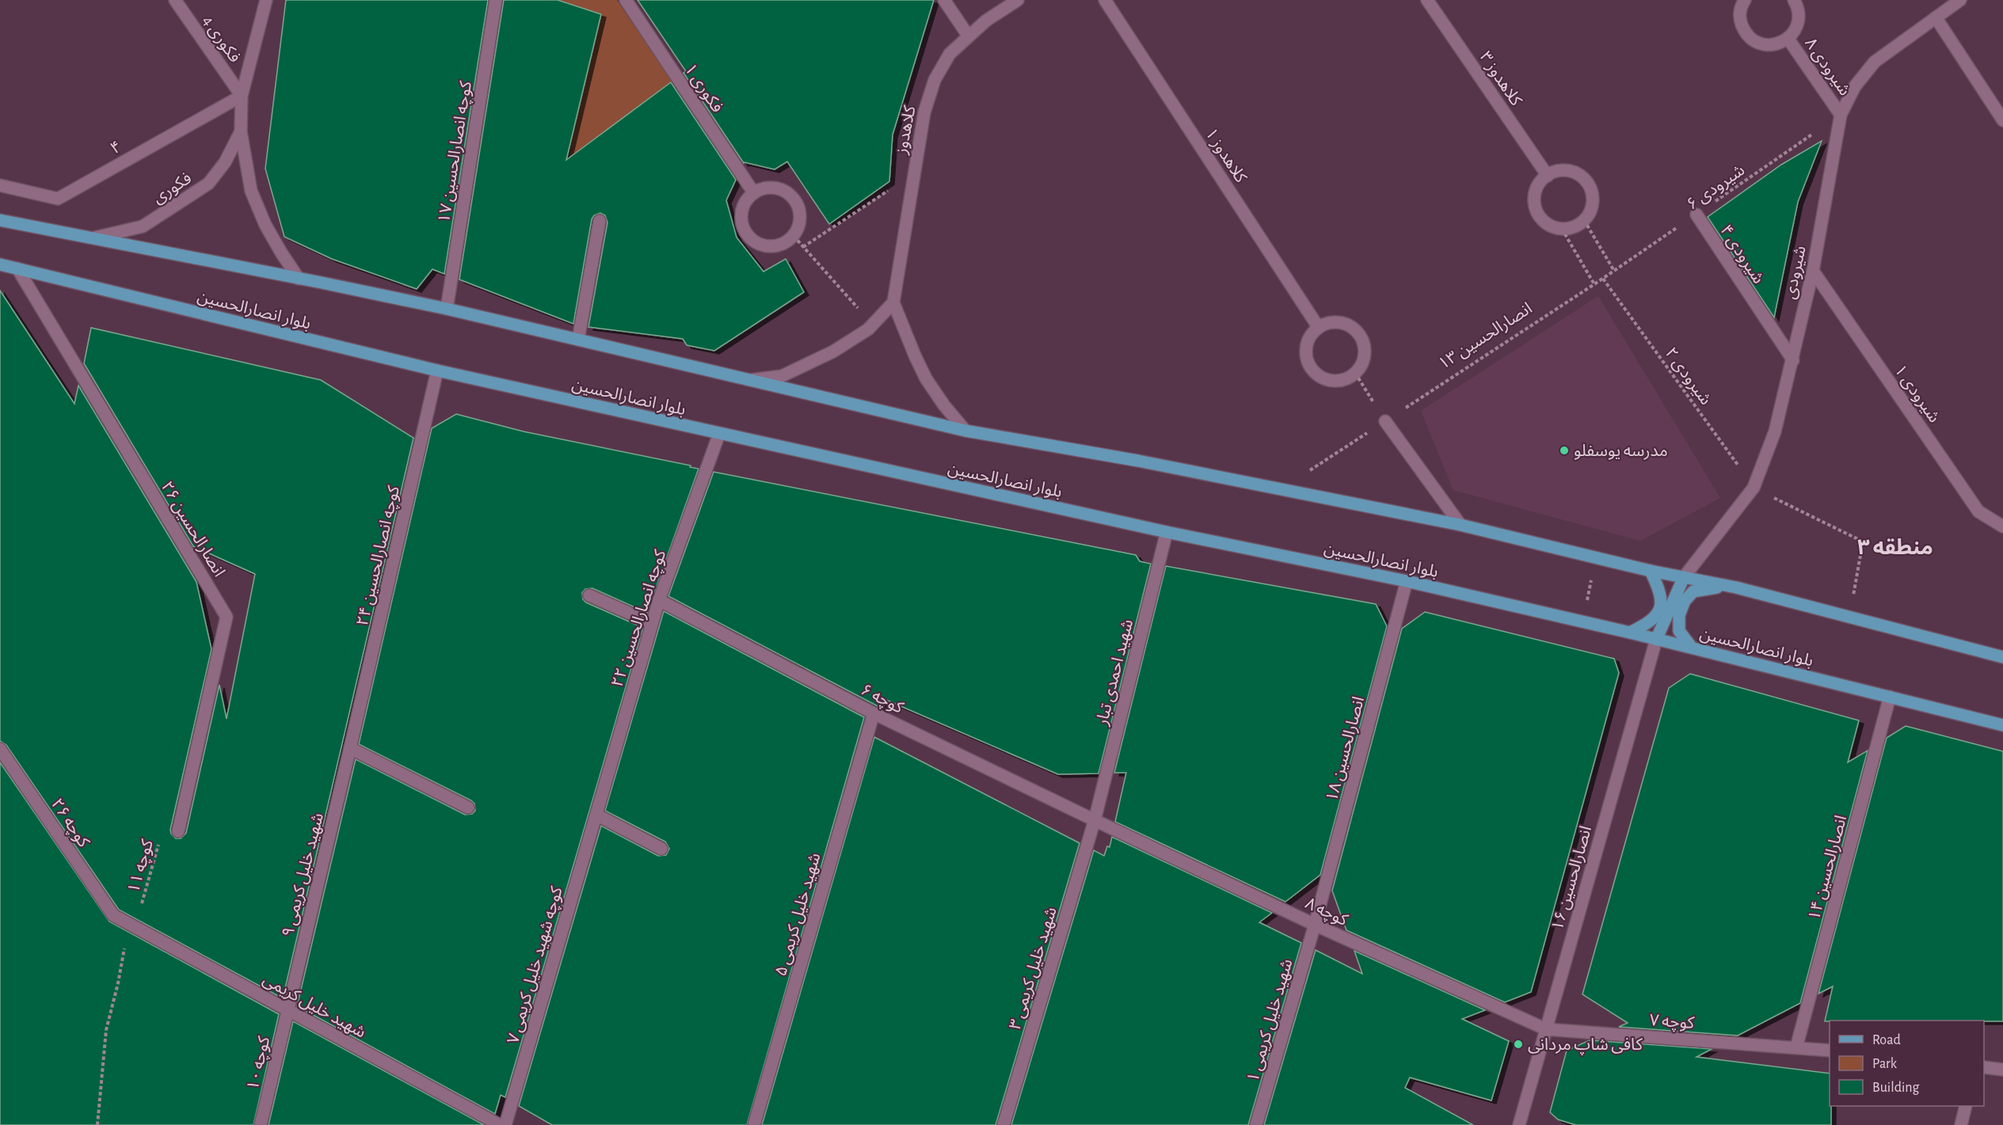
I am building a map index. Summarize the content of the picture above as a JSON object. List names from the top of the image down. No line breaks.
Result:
{"streets":{"main road":["بلوار انصارالحسین"],"street":["فکوری 4","شیرودی ۸","کلاهدوز ۳","فکوری ۱","کلاهدوز","۴","کوچه انصارالحسین ۱۷","کلاهدوز ۱","فکوری","شیرودی ۴","شیرودی","شیرودی ۱","انصارالحسین ۲۶","کوچه انصارالحسین ۲۴","کوچه انصارالحسین ۲۲","شهید احمدی تبار","کوچه ۶","انصارالحسین ۱۸","کوچه ۲۶","انصارالحسین ۱۴","شهید خلیل کریمی ۹","انصارالحسین ۱۶","کوچه ۸","شهید خلیل کریمی ۵","کوچه شهید خلیل کریمی ۷","شهید خلیل کریمی ۳","شهید خلیل کریمی","شهید خلیل کریمی ۱","کوچه ۷","کوچه ۱۰"],"path":["شیرودی ۶","انصارالحسین ۱۳","شیرودی ۲","کوچه ۱۱"]},"crossings":[["فکوری 4","۴"],["فکوری 4","فکوری"],["شیرودی ۸","شیرودی ۶"],["شیرودی ۸","شیرودی"],["۴","فکوری"],["شیرودی ۶","شیرودی ۴"],["شیرودی ۶","شیرودی"],["شیرودی ۶","انصارالحسین ۱۳"],["شیرودی ۶","شیرودی ۲"],["شیرودی ۴","شیرودی"],["شیرودی","شیرودی ۲"],["شیرودی","شیرودی ۱"],["بلوار انصارالحسین","انصارالحسین ۲۶"],["بلوار انصارالحسین","کوچه انصارالحسین ۲۴"],["بلوار انصارالحسین","کوچه انصارالحسین ۲۲"],["بلوار انصارالحسین","شهید احمدی تبار"],["بلوار انصارالحسین","انصارالحسین ۱۸"],["بلوار انصارالحسین","انصارالحسین ۱۴"],["بلوار انصارالحسین","انصارالحسین ۱۶"],["انصارالحسین ۱۳","شیرودی ۲"],["انصارالحسین ۲۶","کوچه ۱۱"],["کوچه انصارالحسین ۲۴","شهید خلیل کریمی ۹"],["کوچه انصارالحسین ۲۲","کوچه ۶"],["کوچه انصارالحسین ۲۲","کوچه شهید خلیل کریمی ۷"],["شهید احمدی تبار","کوچه ۶"],["شهید احمدی تبار","کوچه ۸"],["شهید احمدی تبار","شهید خلیل کریمی ۳"],["کوچه ۶","کوچه ۸"],["کوچه ۶","شهید خلیل کریمی ۵"],["کوچه ۶","شهید خلیل کریمی ۳"],["انصارالحسین ۱۸","کوچه ۸"],["انصارالحسین ۱۸","شهید خلیل کریمی ۱"],["کوچه ۲۶","شهید خلیل کریمی"],["کوچه ۱۱","شهید خلیل کریمی"],["انصارالحسین ۱۴","کوچه ۷"],["شهید خلیل کریمی ۹","شهید خلیل کریمی"],["شهید خلیل کریمی ۹","کوچه ۱۰"],["انصارالحسین ۱۶","کوچه ۸"],["انصارالحسین ۱۶","کوچه ۷"],["کوچه ۸","شهید خلیل کریمی ۳"],["کوچه ۸","شهید خلیل کریمی ۱"],["کوچه ۸","کوچه ۷"],["شهید خلیل کریمی","کوچه ۱۰"]],"districts":["منطقه ۳"],"places":["مدرسه یوسفلو","کافى شاپ مردانى"],"legend":["Road","Park","Building"]}
